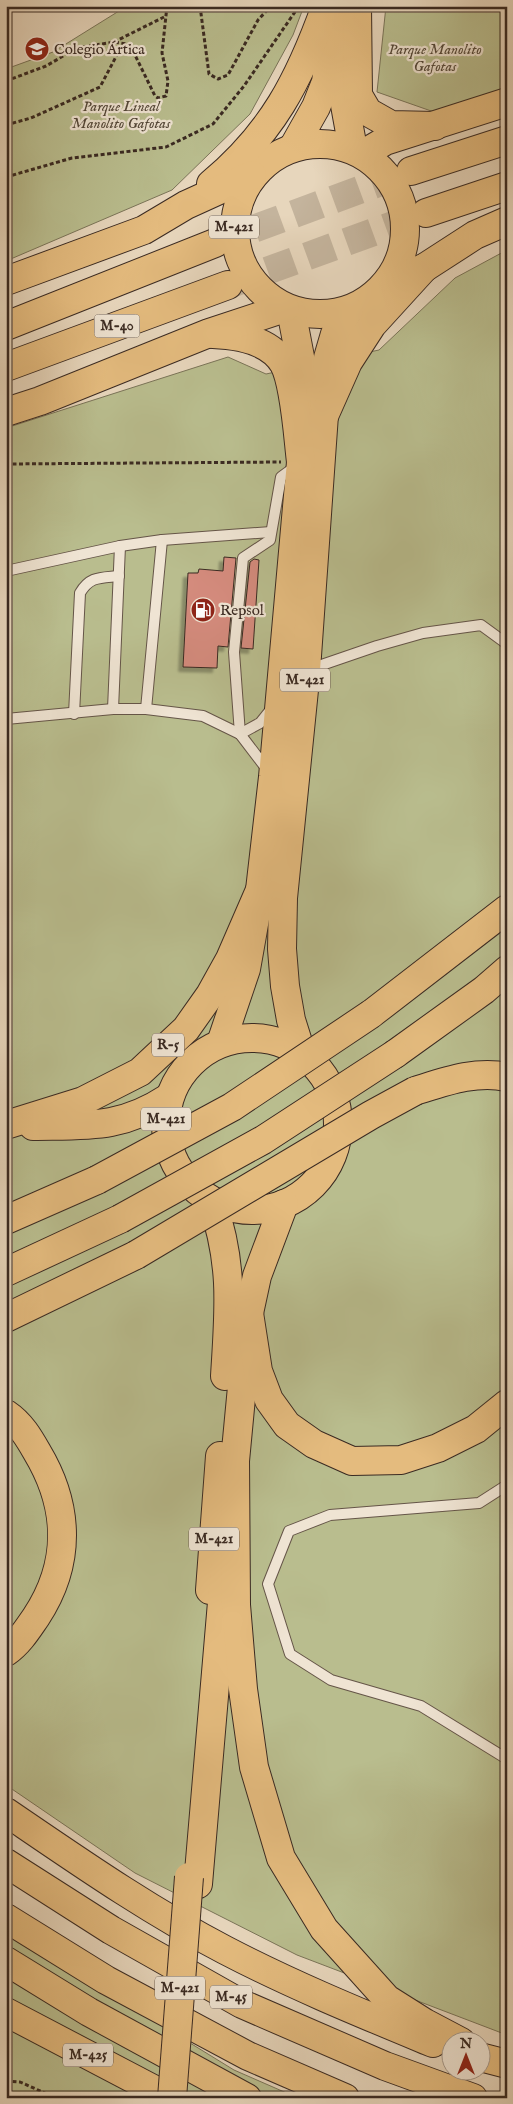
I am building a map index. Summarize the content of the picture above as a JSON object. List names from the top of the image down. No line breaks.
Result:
{"streets":{"main road":["M-421","M-40","R-5","M-45","M-425"]},"crossings":[["M-421","R-5"],["M-421","M-425"]],"parks":["Parque Manolito Gafotas","Parque Lineal Manolito Gafotas"],"places":{"school or university":["Colegio Ártica"],"fuel station":["Repsol"]},"north":"top"}
